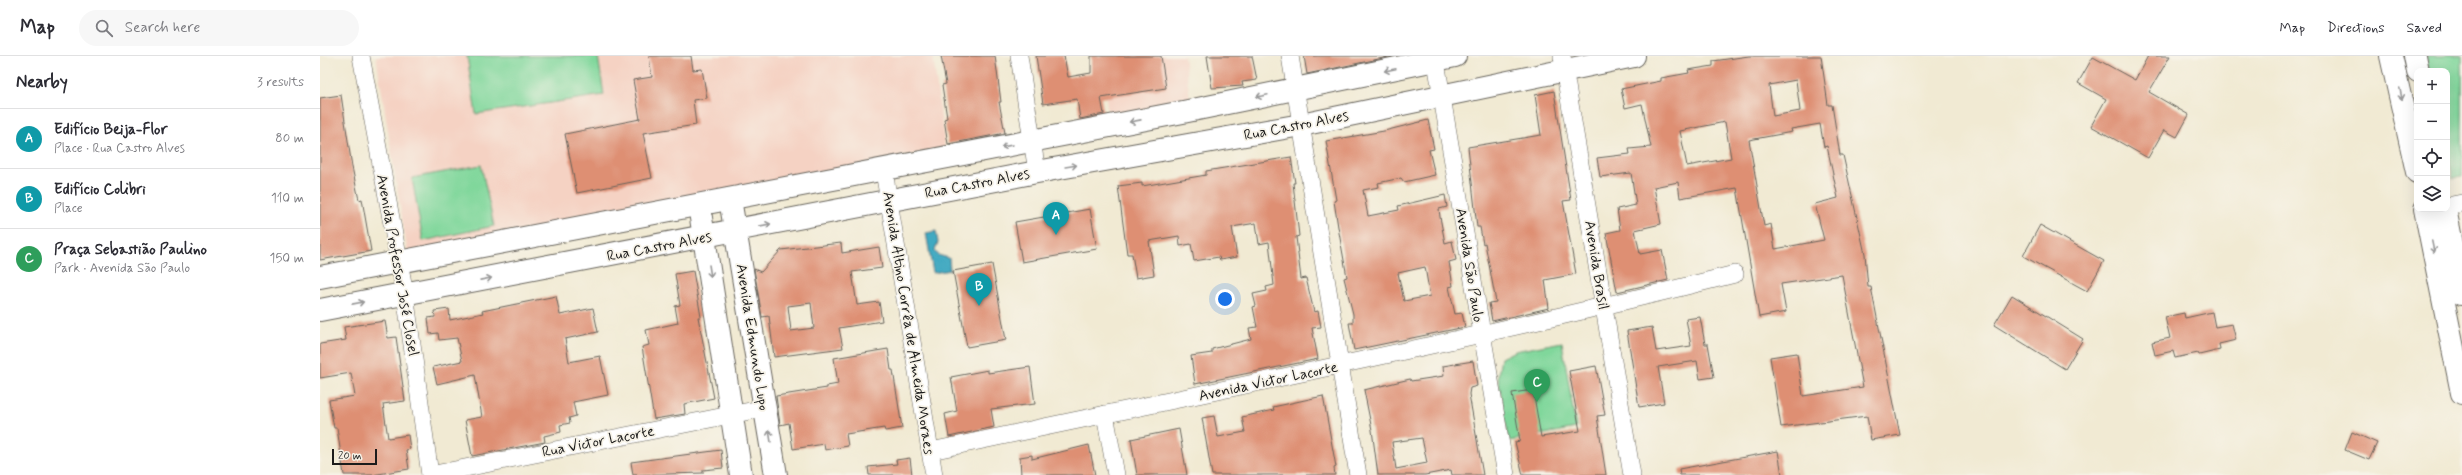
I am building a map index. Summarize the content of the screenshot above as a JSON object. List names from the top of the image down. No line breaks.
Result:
{"streets":{"main road":["Rua Castro Alves","Avenida Edmundo Lupo"],"street":["Avenida Professor José Closel","Avenida São Paulo","Avenida Brasil","Avenida Altino Corrêa de Almeida Moraes","Avenida Victor Lacorte","Rua Victor Lacorte"]},"crossings":[["Rua Castro Alves","Avenida Professor José Closel"],["Rua Castro Alves","Avenida São Paulo"],["Rua Castro Alves","Avenida Brasil"],["Rua Castro Alves","Avenida Altino Corrêa de Almeida Moraes"],["Rua Castro Alves","Avenida Edmundo Lupo"],["Avenida Professor José Closel","Rua Victor Lacorte"],["Avenida São Paulo","Avenida Victor Lacorte"],["Avenida Brasil","Avenida Victor Lacorte"],["Avenida Altino Corrêa de Almeida Moraes","Avenida Victor Lacorte"],["Avenida Edmundo Lupo","Rua Victor Lacorte"]],"scale_bar":"20 m","page":{"header":"Map","search":"Search here","nav":["Map","Directions","Saved"],"heading":["Nearby","3 results"],"map_buttons":["+","−"],"list":[{"mark":"A","name":"Edifício Beija-Flor","note":"Place · Rua Castro Alves","value":"80 m"},{"mark":"B","name":"Edifício Colibri","note":"Place","value":"110 m"},{"mark":"C","name":"Praça Sebastião Paulino","note":"Park · Avenida São Paulo","value":"150 m"}],"pins":["A","B","C"],"scale":"20 m"}}
